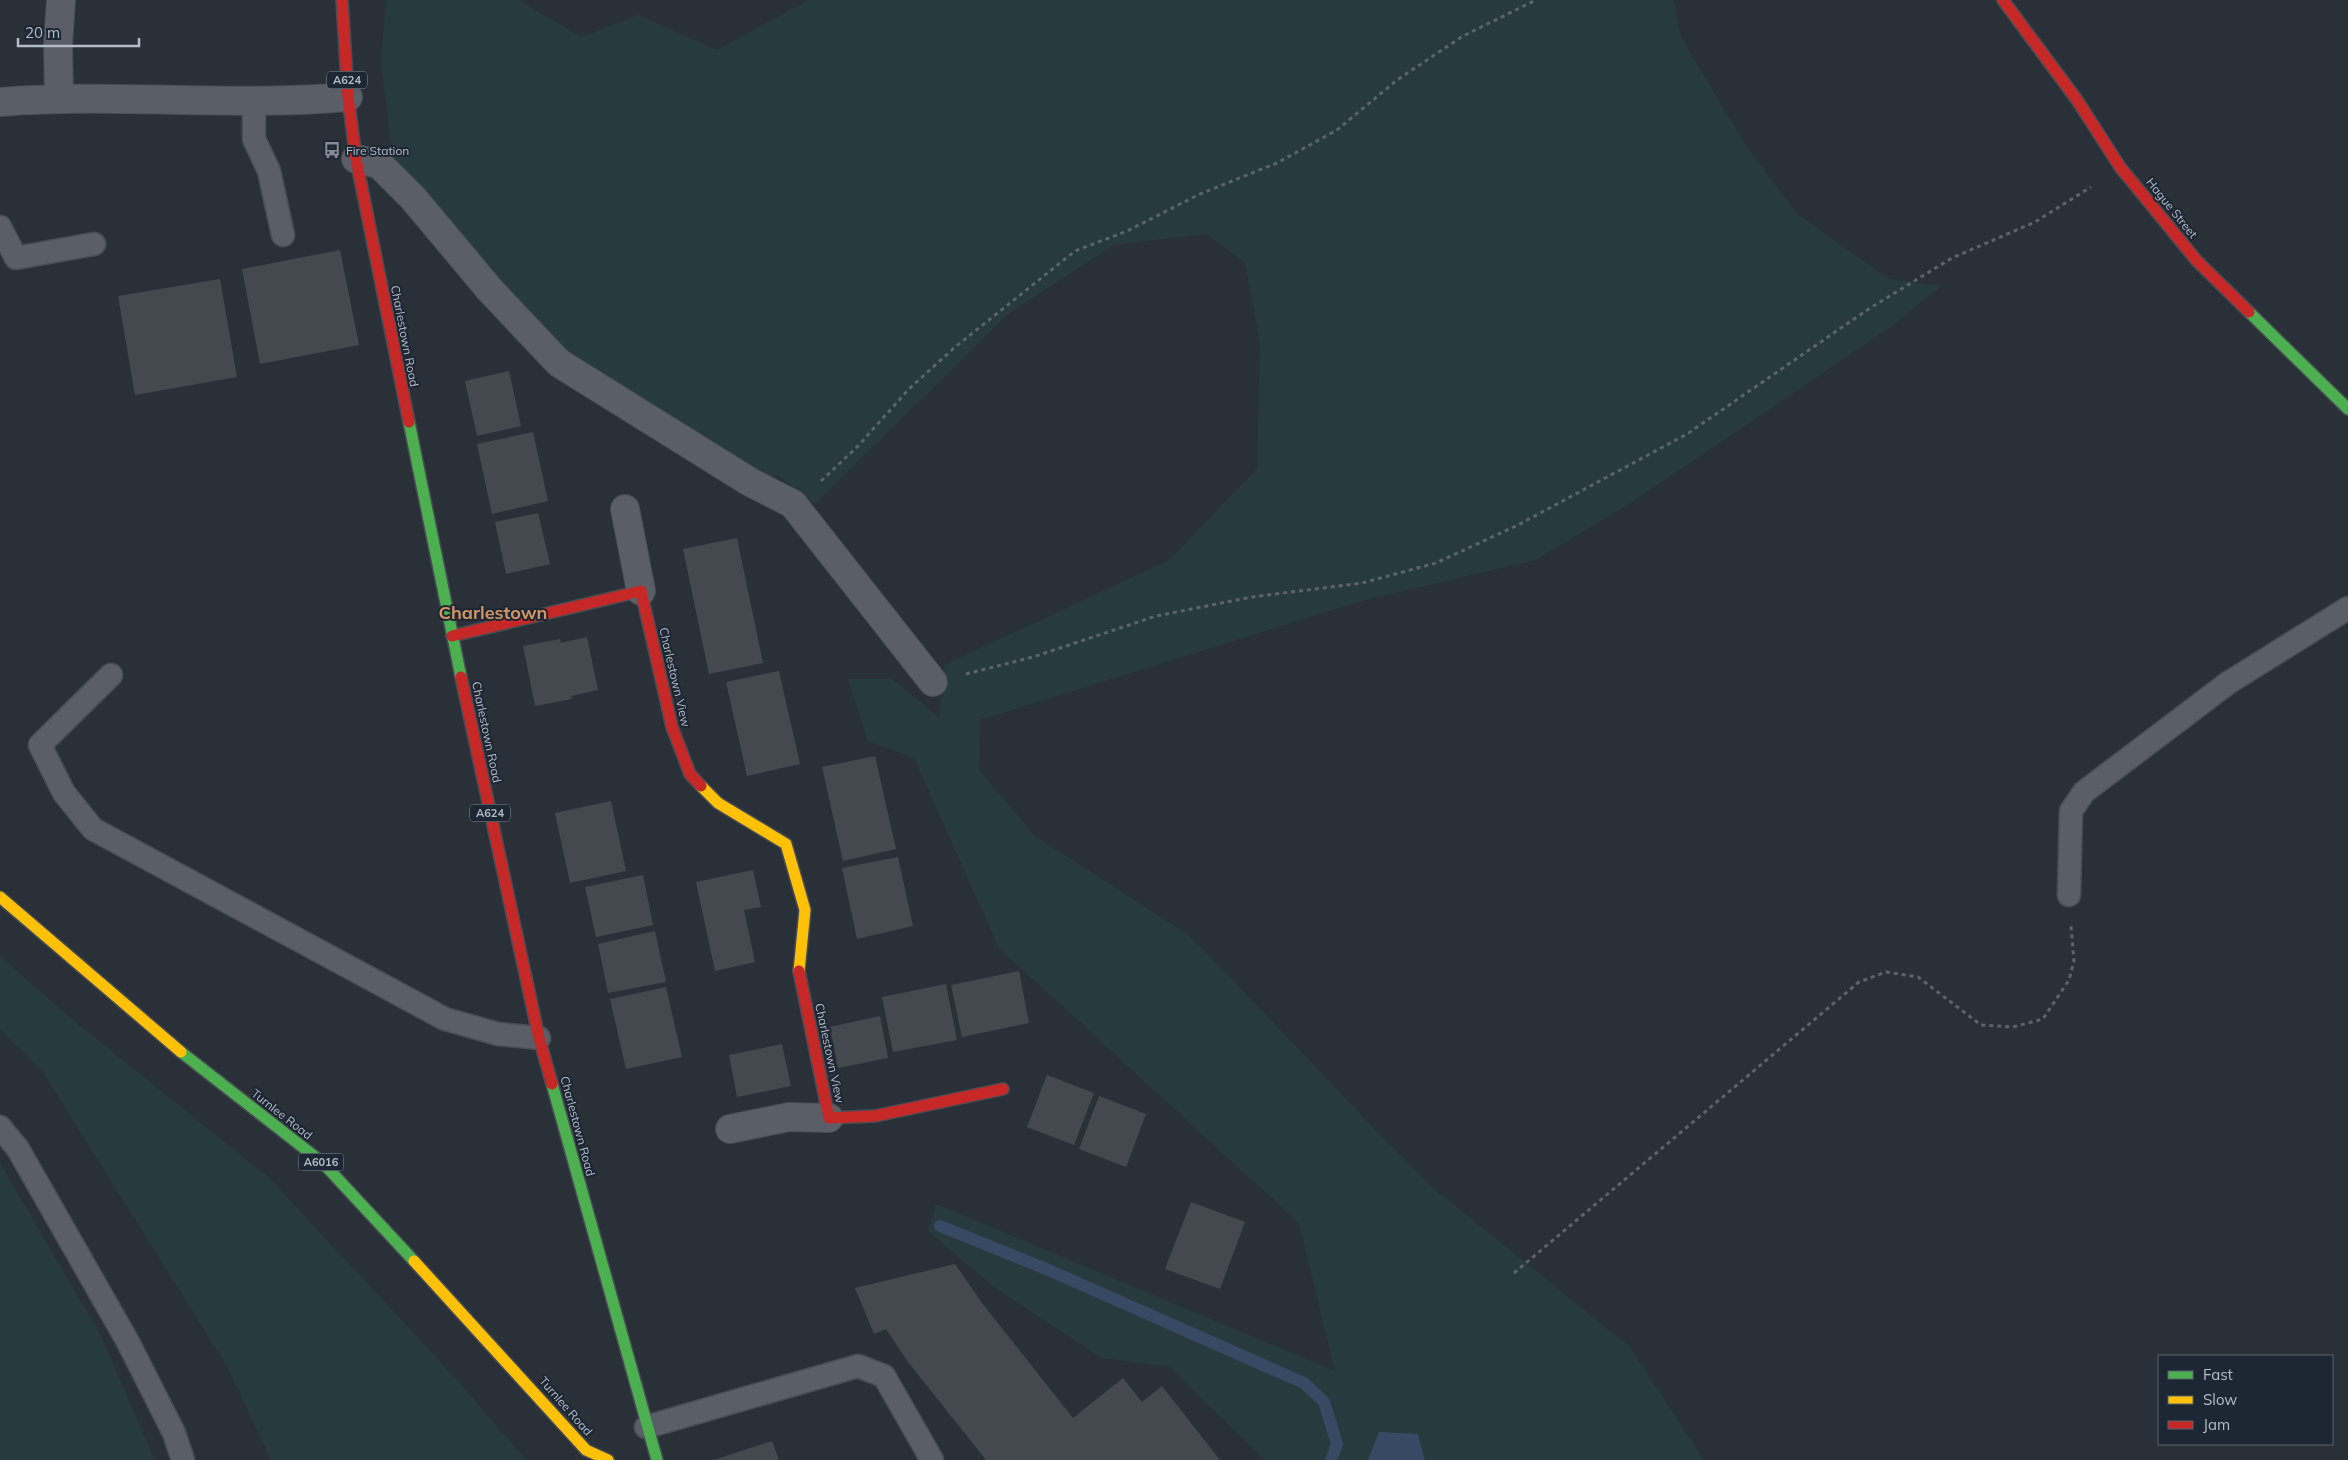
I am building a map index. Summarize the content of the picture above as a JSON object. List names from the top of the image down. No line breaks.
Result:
{"streets":{"main road":["A624","Hague Street","Charlestown Road","Charlestown View","Turnlee Road","A6016"]},"districts":["Charlestown"],"places":{"bus stop":["Fire Station"]},"legend":["Fast","Slow","Jam"],"scale_bar":"20 m"}
